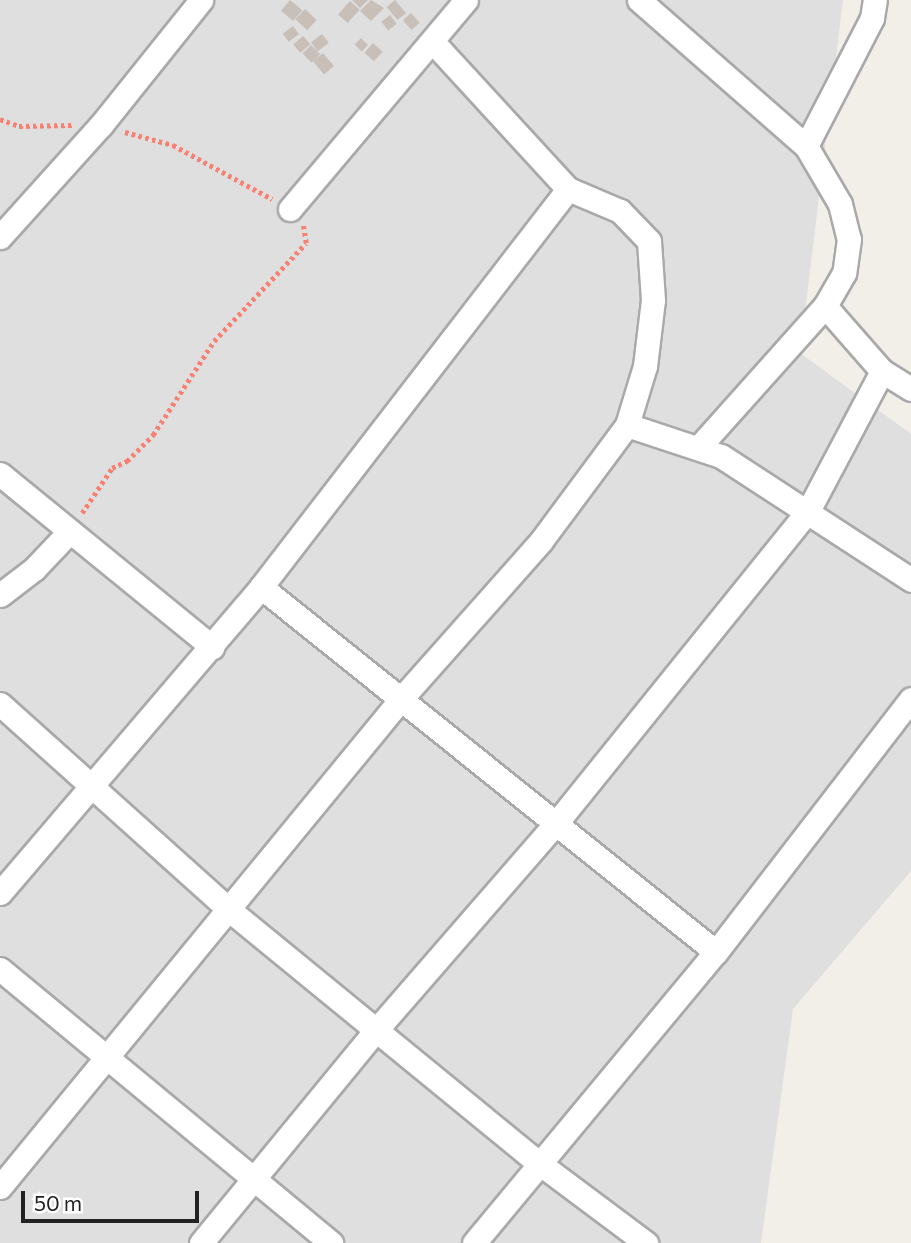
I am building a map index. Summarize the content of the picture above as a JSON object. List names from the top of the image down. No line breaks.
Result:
{"scale_bar":"50 m"}
